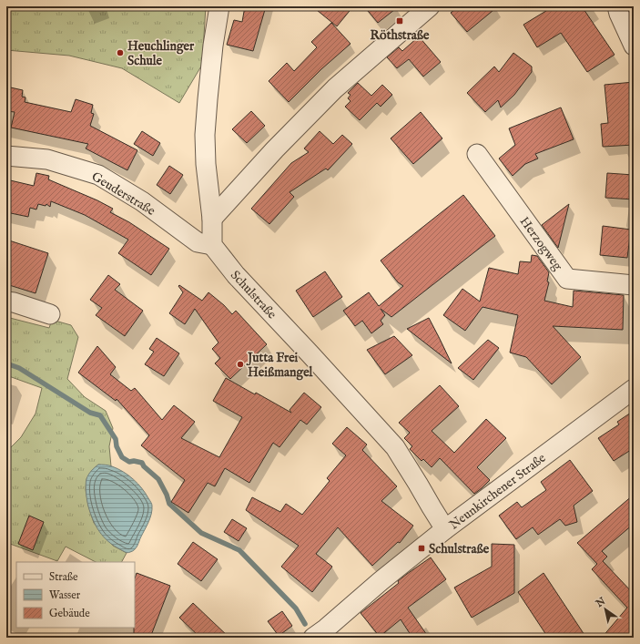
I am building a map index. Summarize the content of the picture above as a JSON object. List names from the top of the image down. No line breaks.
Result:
{"streets":{"street":["Geuderstraße","Herzogweg","Schulstraße","Neunkirchener Straße"]},"crossings":[["Geuderstraße","Schulstraße"],["Schulstraße","Neunkirchener Straße"]],"places":{"transit":["Röthstraße","Schulstraße"],"other":["Heuchlinger Schule","Jutta Frei Heißmangel"]},"legend":["Straße","Wasser","Gebäude"],"north":"top left"}
